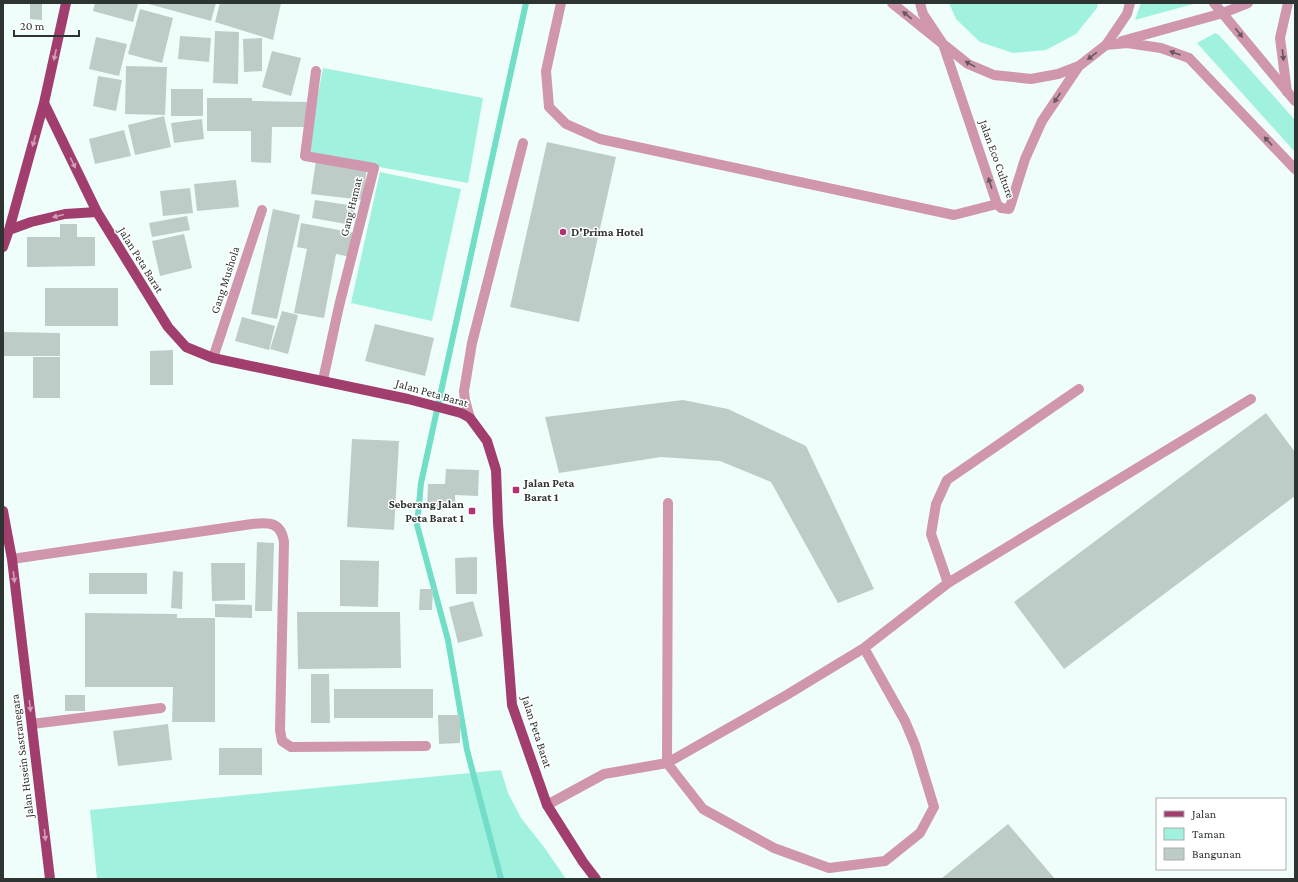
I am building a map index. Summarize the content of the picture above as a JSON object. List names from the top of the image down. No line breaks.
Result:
{"streets":{"main road":["Jalan Peta Barat","Jalan Husein Sastranegara"],"street":["Jalan Eco Culture","Gang Hamat","Gang Mushola"]},"crossings":[["Gang Hamat","Jalan Peta Barat"],["Jalan Peta Barat","Gang Mushola"]],"one_way":["Jalan Husein Sastranegara"],"places":{"other":["D'Prima Hotel"],"transit":["Jalan Peta Barat 1","Seberang Jalan Peta Barat 1"]},"legend":["Jalan","Taman","Bangunan"],"scale_bar":"20 m"}
